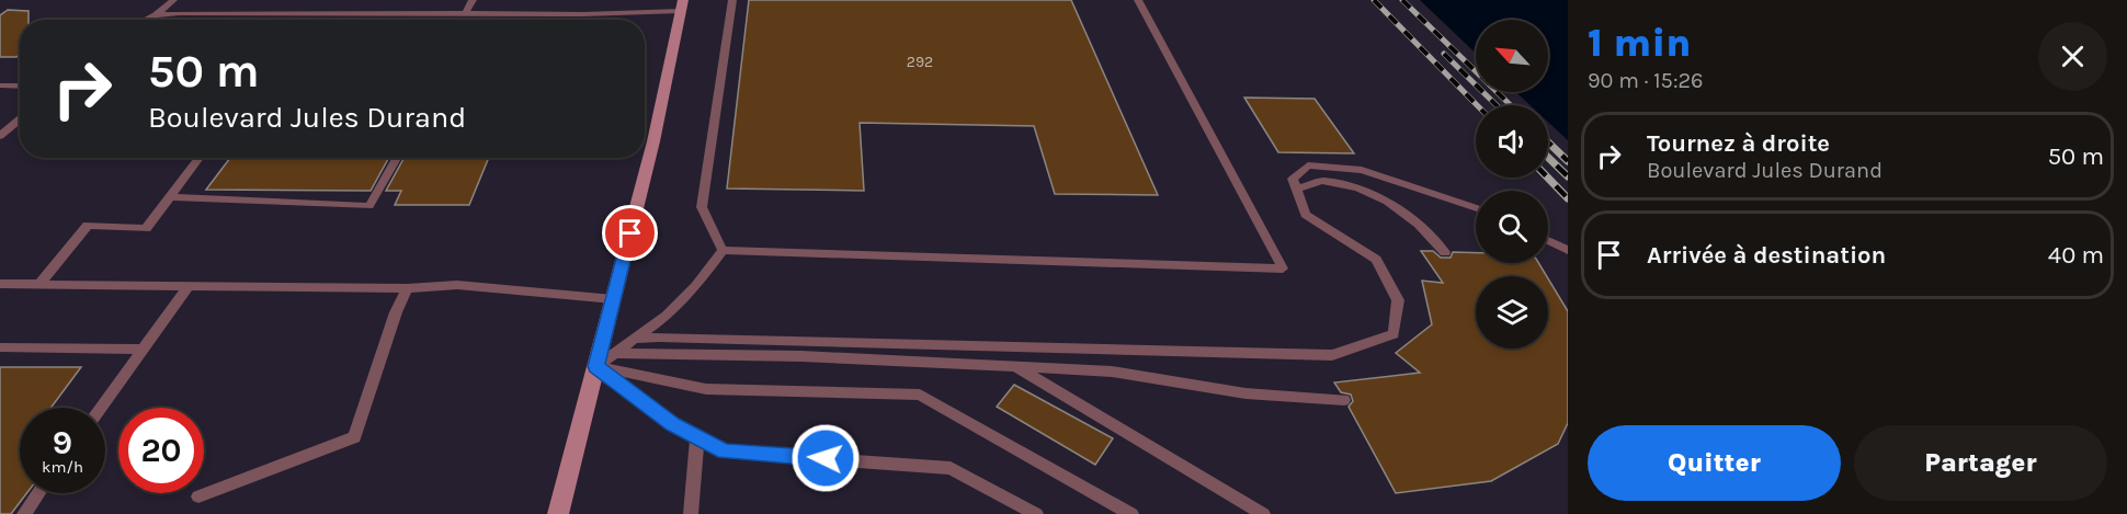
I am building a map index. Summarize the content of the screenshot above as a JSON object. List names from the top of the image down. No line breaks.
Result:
{"house_numbers":["292"],"north":"top left","page":{"heading":["1 min","90 m · 15:26"],"turn":["50 m","Boulevard Jules Durand"],"list":[{"name":"Tournez à droite","note":"Boulevard Jules Durand","value":"50 m"},{"name":"Arrivée à destination","value":"40 m"}],"speed":"9 km/h","limit":"20","buttons":["Quitter","Partager"]}}
